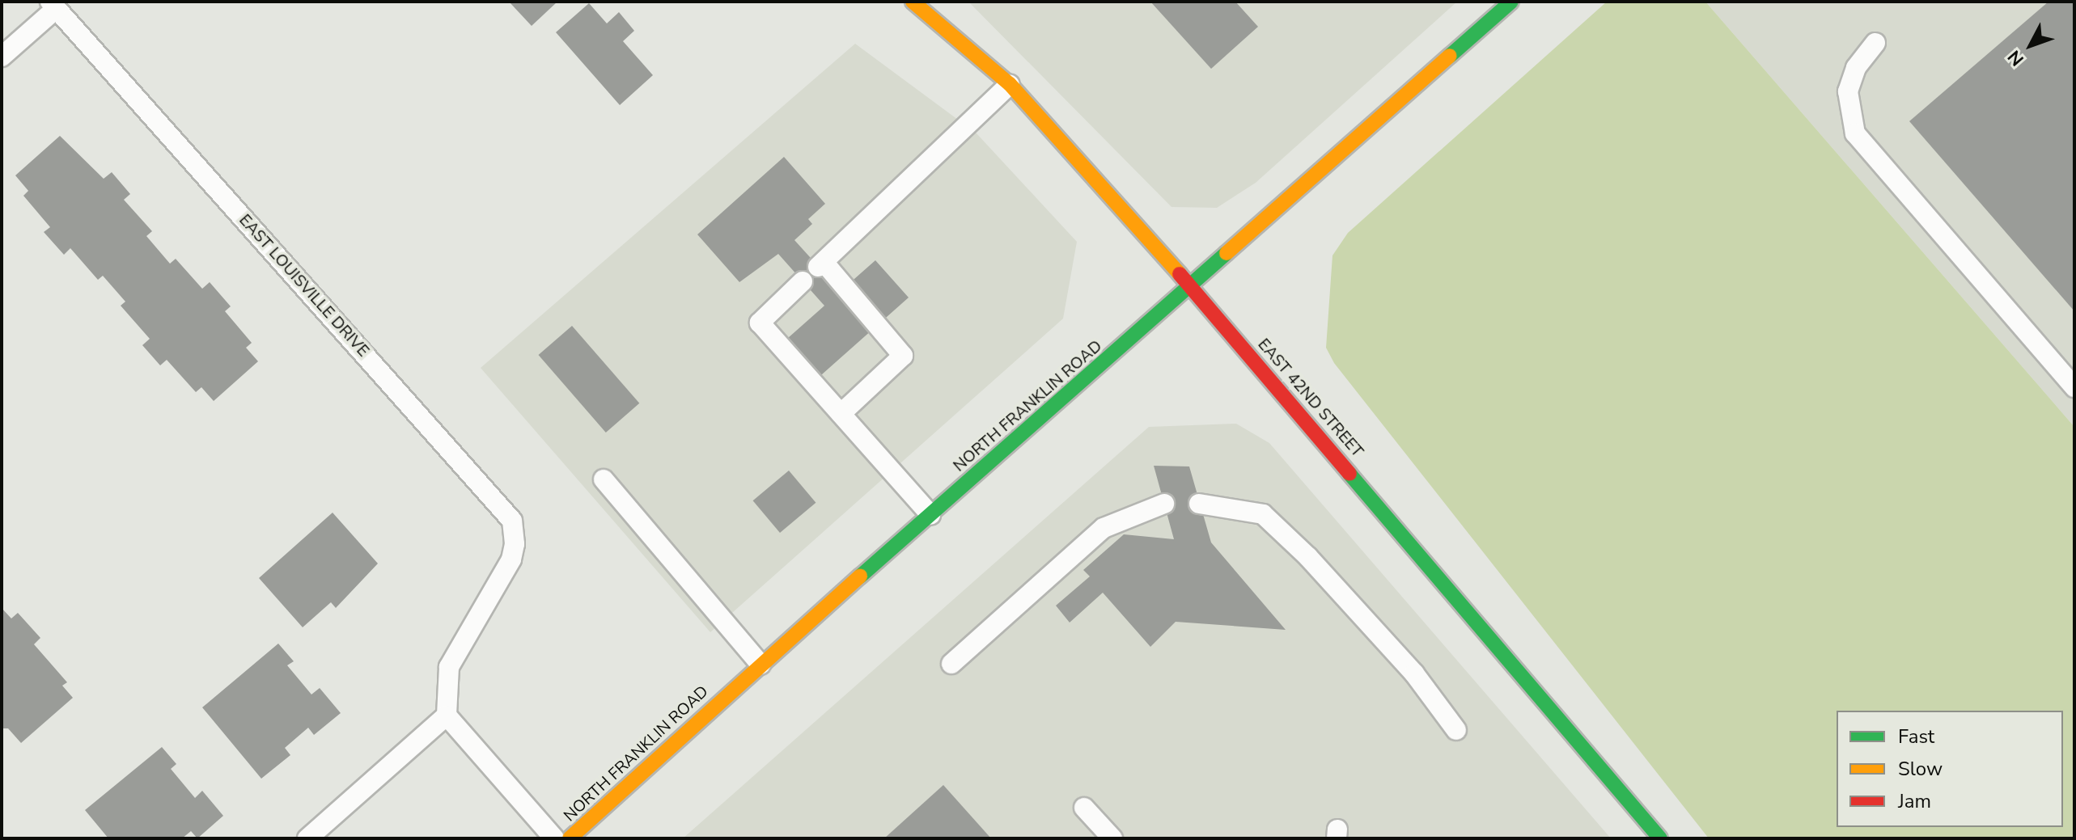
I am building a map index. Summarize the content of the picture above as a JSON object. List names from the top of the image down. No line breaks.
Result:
{"streets":{"main road":["EAST 42ND STREET","NORTH FRANKLIN ROAD"],"lane":["EAST LOUISVILLE DRIVE"]},"crossings":[["EAST 42ND STREET","NORTH FRANKLIN ROAD"]],"legend":["Fast","Slow","Jam"],"north":"bottom left"}
